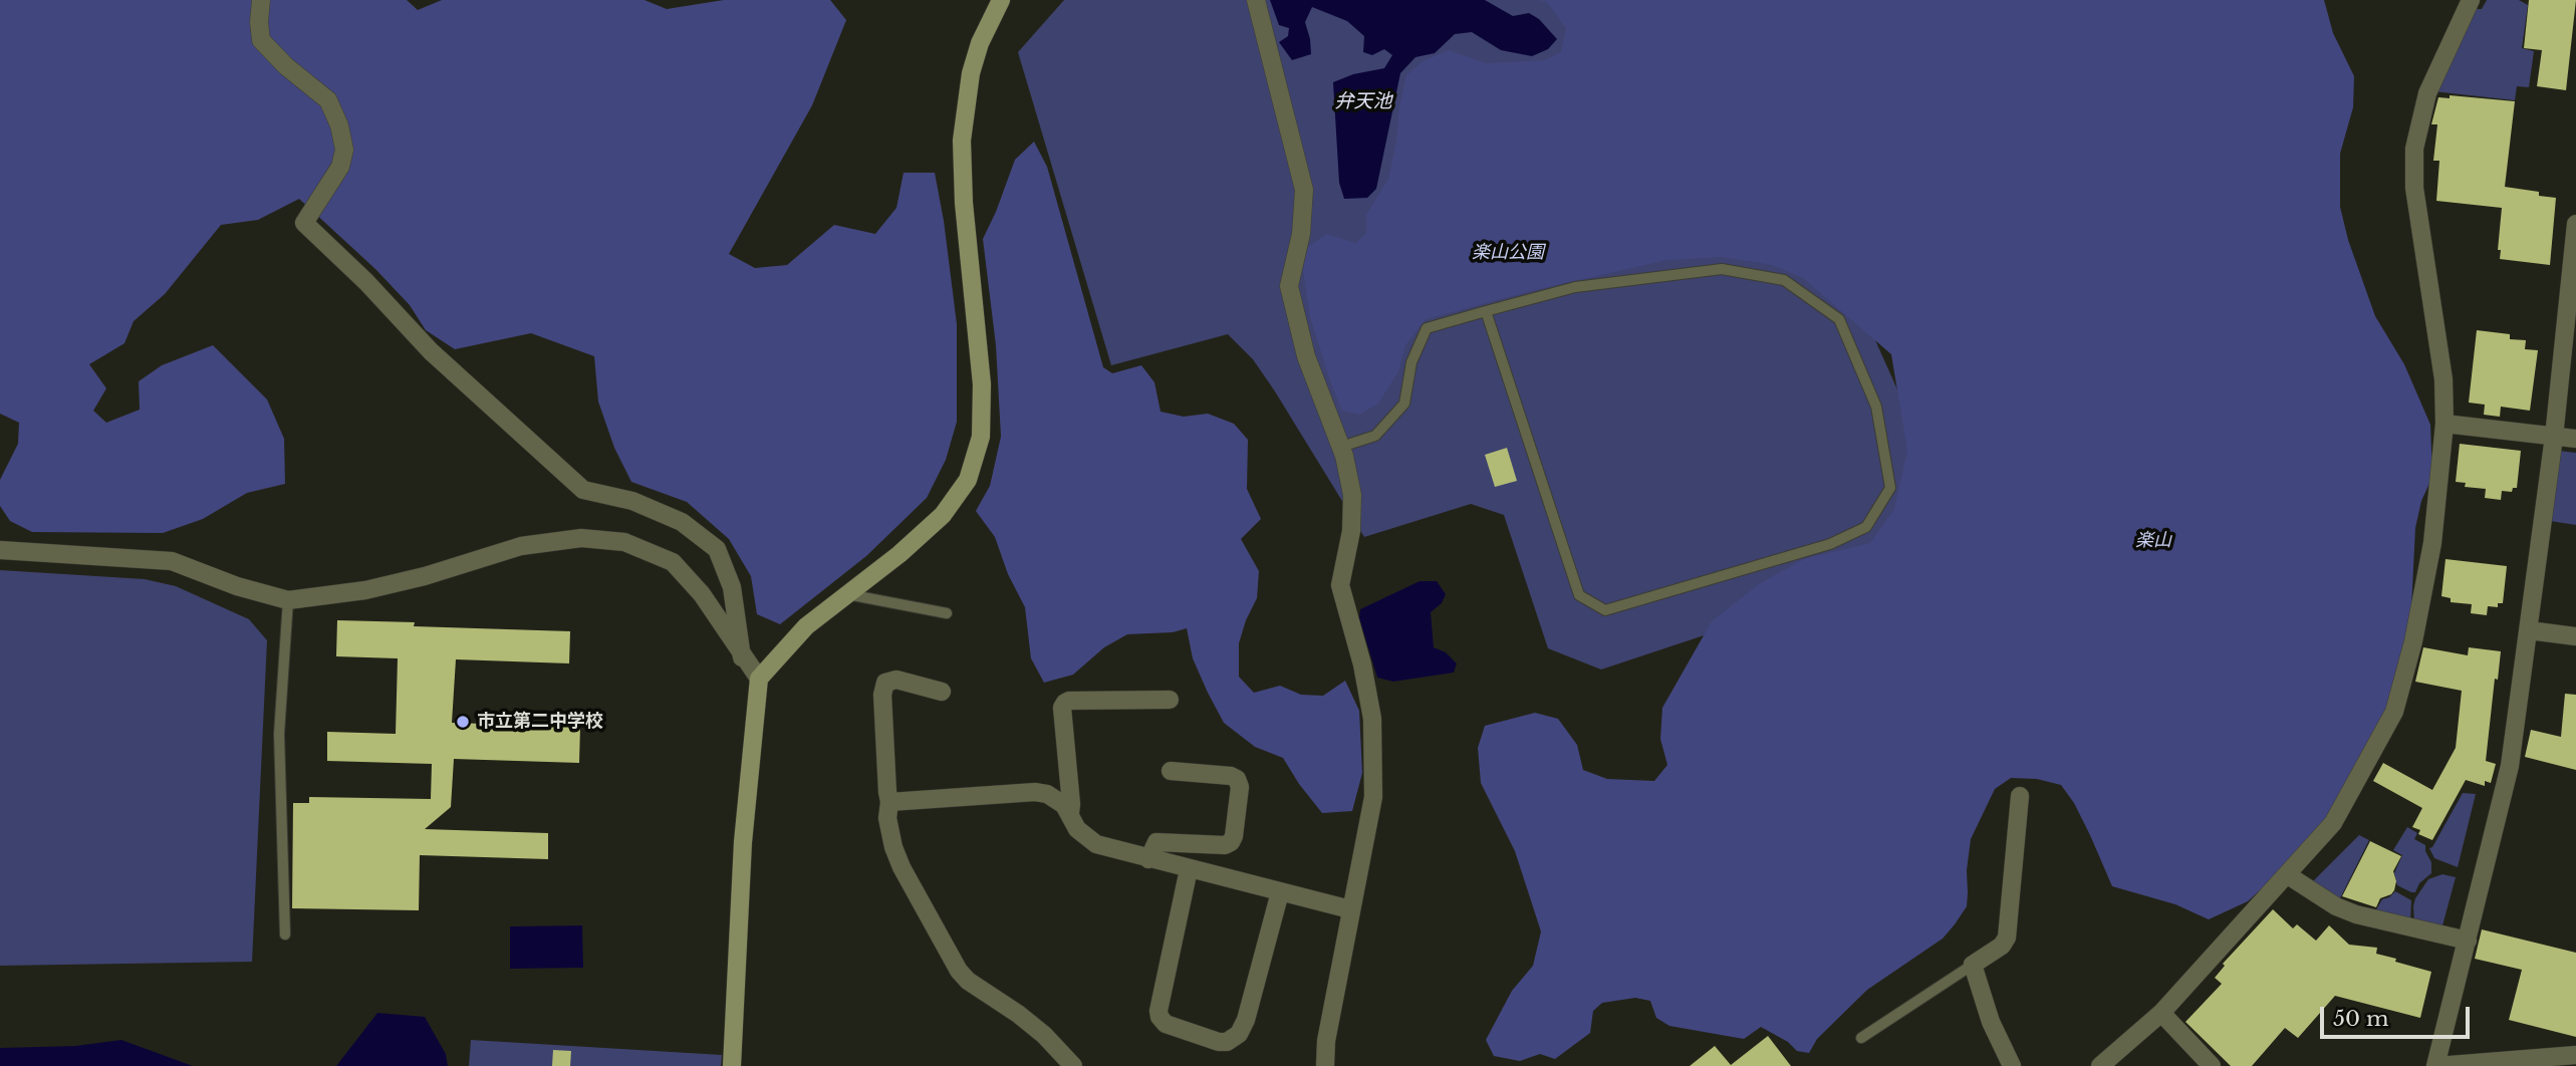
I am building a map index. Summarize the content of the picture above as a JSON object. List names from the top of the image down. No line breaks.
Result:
{"water":["弁天池"],"parks":["楽山公園","楽山"],"places":["市立第二中学校"],"scale_bar":"50 m"}
